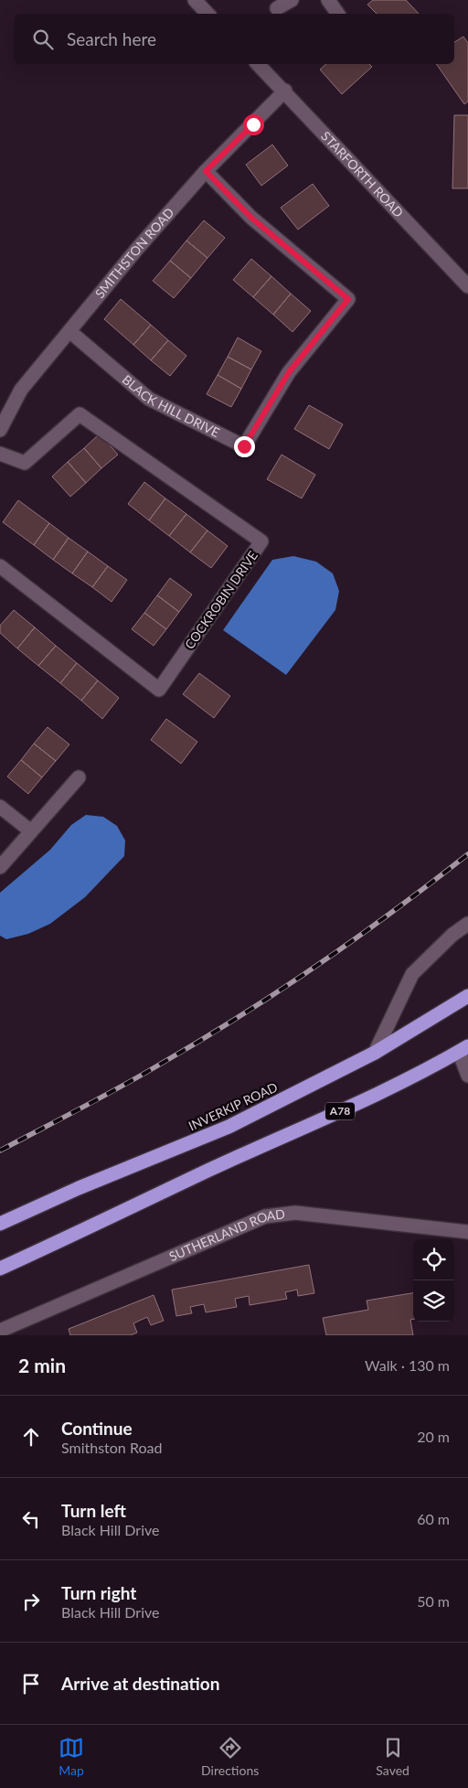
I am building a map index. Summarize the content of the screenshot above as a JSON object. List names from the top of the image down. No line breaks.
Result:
{"streets":{"highway":["INVERKIP ROAD","A78"],"street":["STARFORTH ROAD","SMITHSTON ROAD","BLACK HILL DRIVE","COCKROBIN DRIVE","SUTHERLAND ROAD"]},"crossings":[["STARFORTH ROAD","SMITHSTON ROAD"],["SMITHSTON ROAD","BLACK HILL DRIVE"]],"page":{"search":"Search here","heading":["2 min","Walk · 130 m"],"list":[["Continue","Smithston Road","20 m"],["Turn left","Black Hill Drive","60 m"],["Turn right","Black Hill Drive","50 m"],"Arrive at destination"],"nav":["Map","Directions","Saved"]}}
